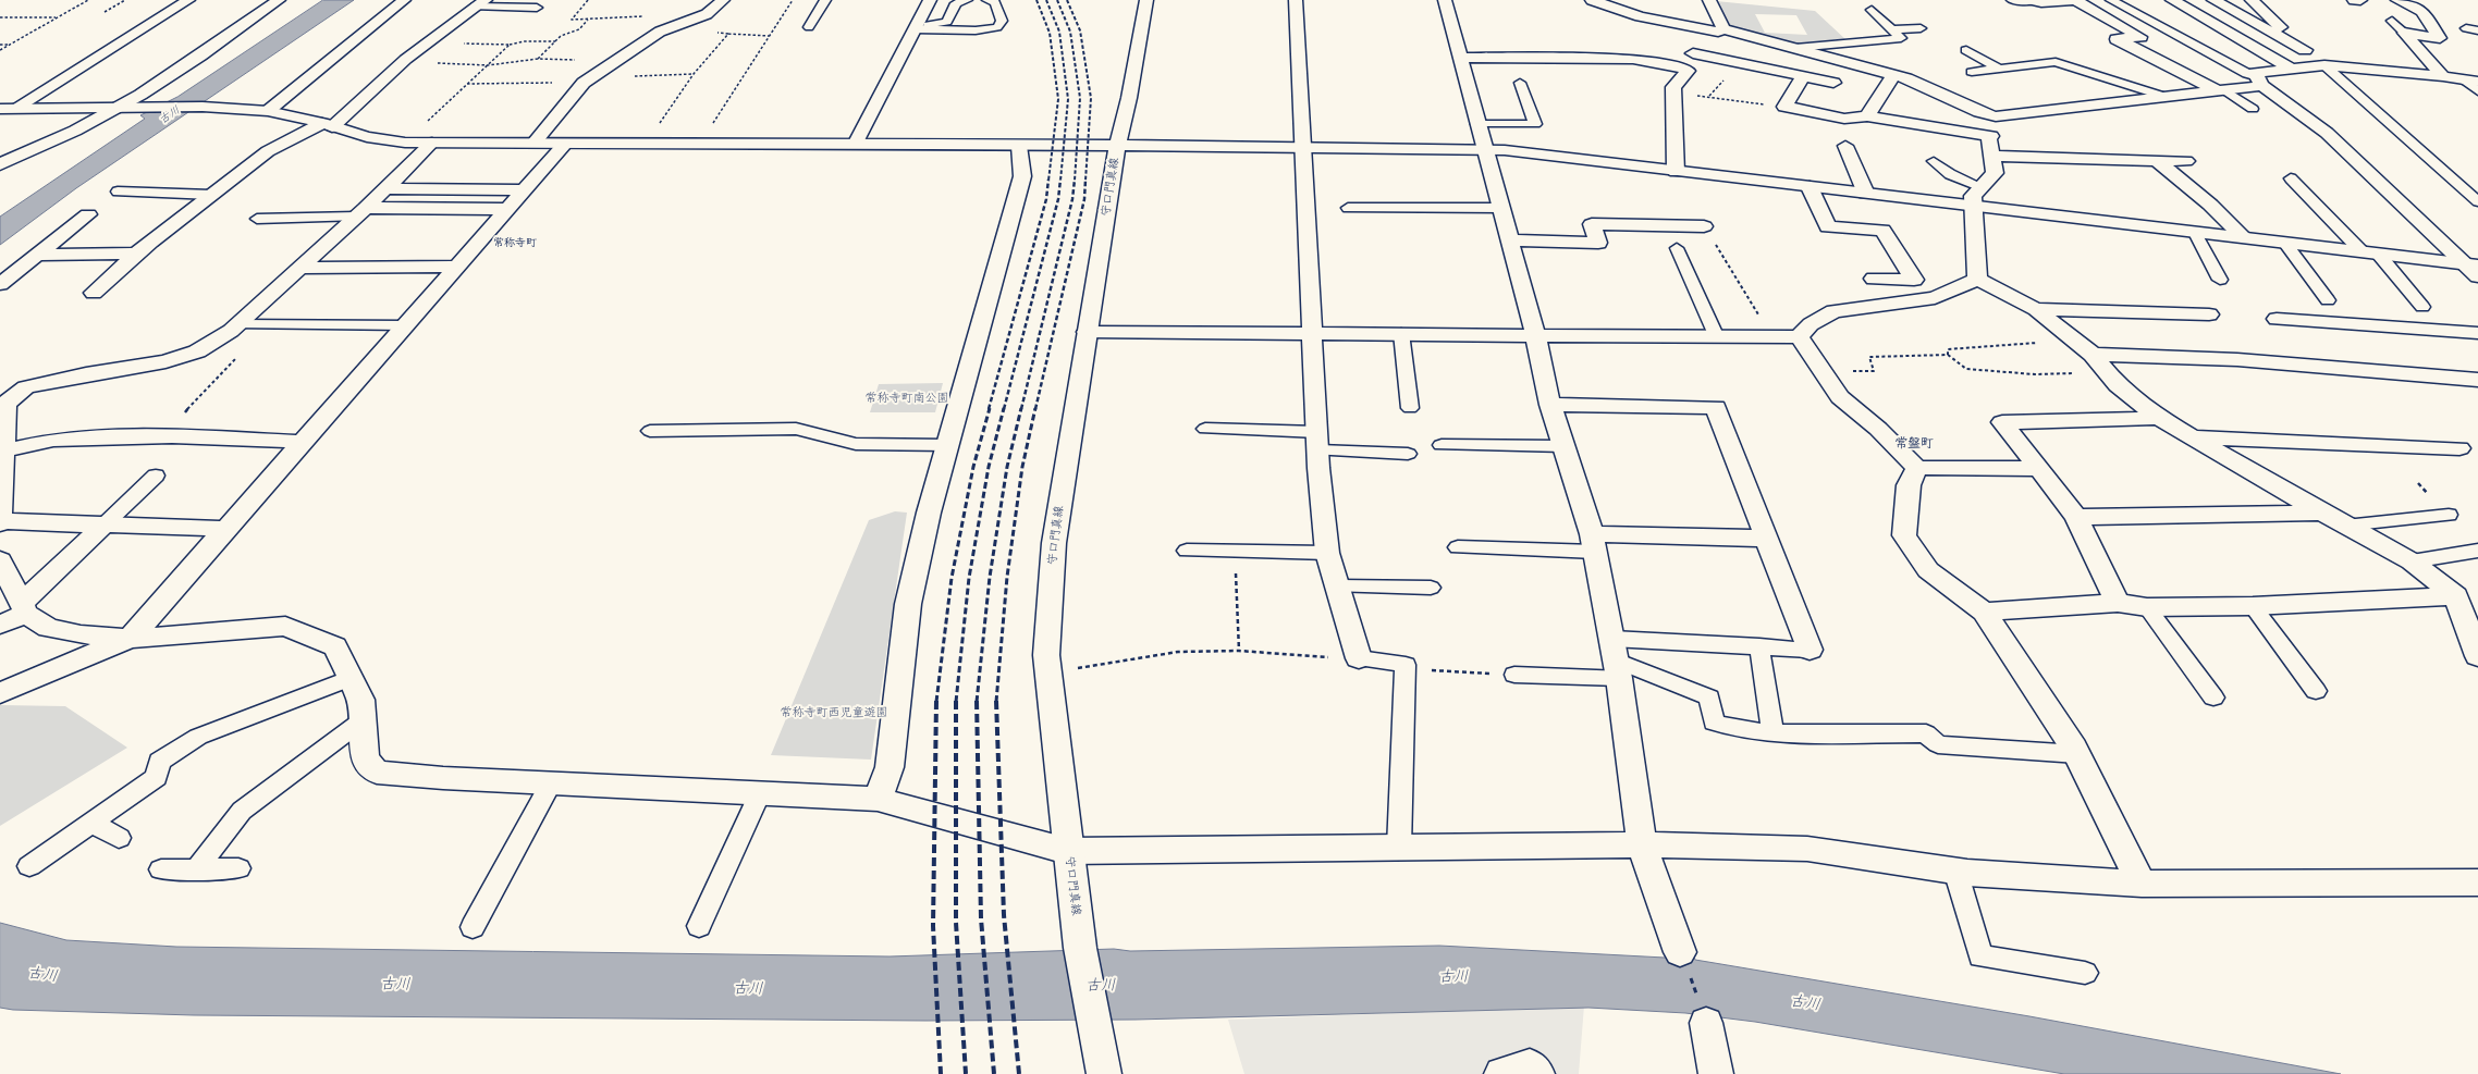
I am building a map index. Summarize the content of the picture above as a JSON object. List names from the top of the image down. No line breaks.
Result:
{"streets":{"street":["守口門真線"]},"districts":["常称寺町","常盤町"],"water":["古川"],"parks":["常称寺町南公園","常称寺町西児童遊園"]}
